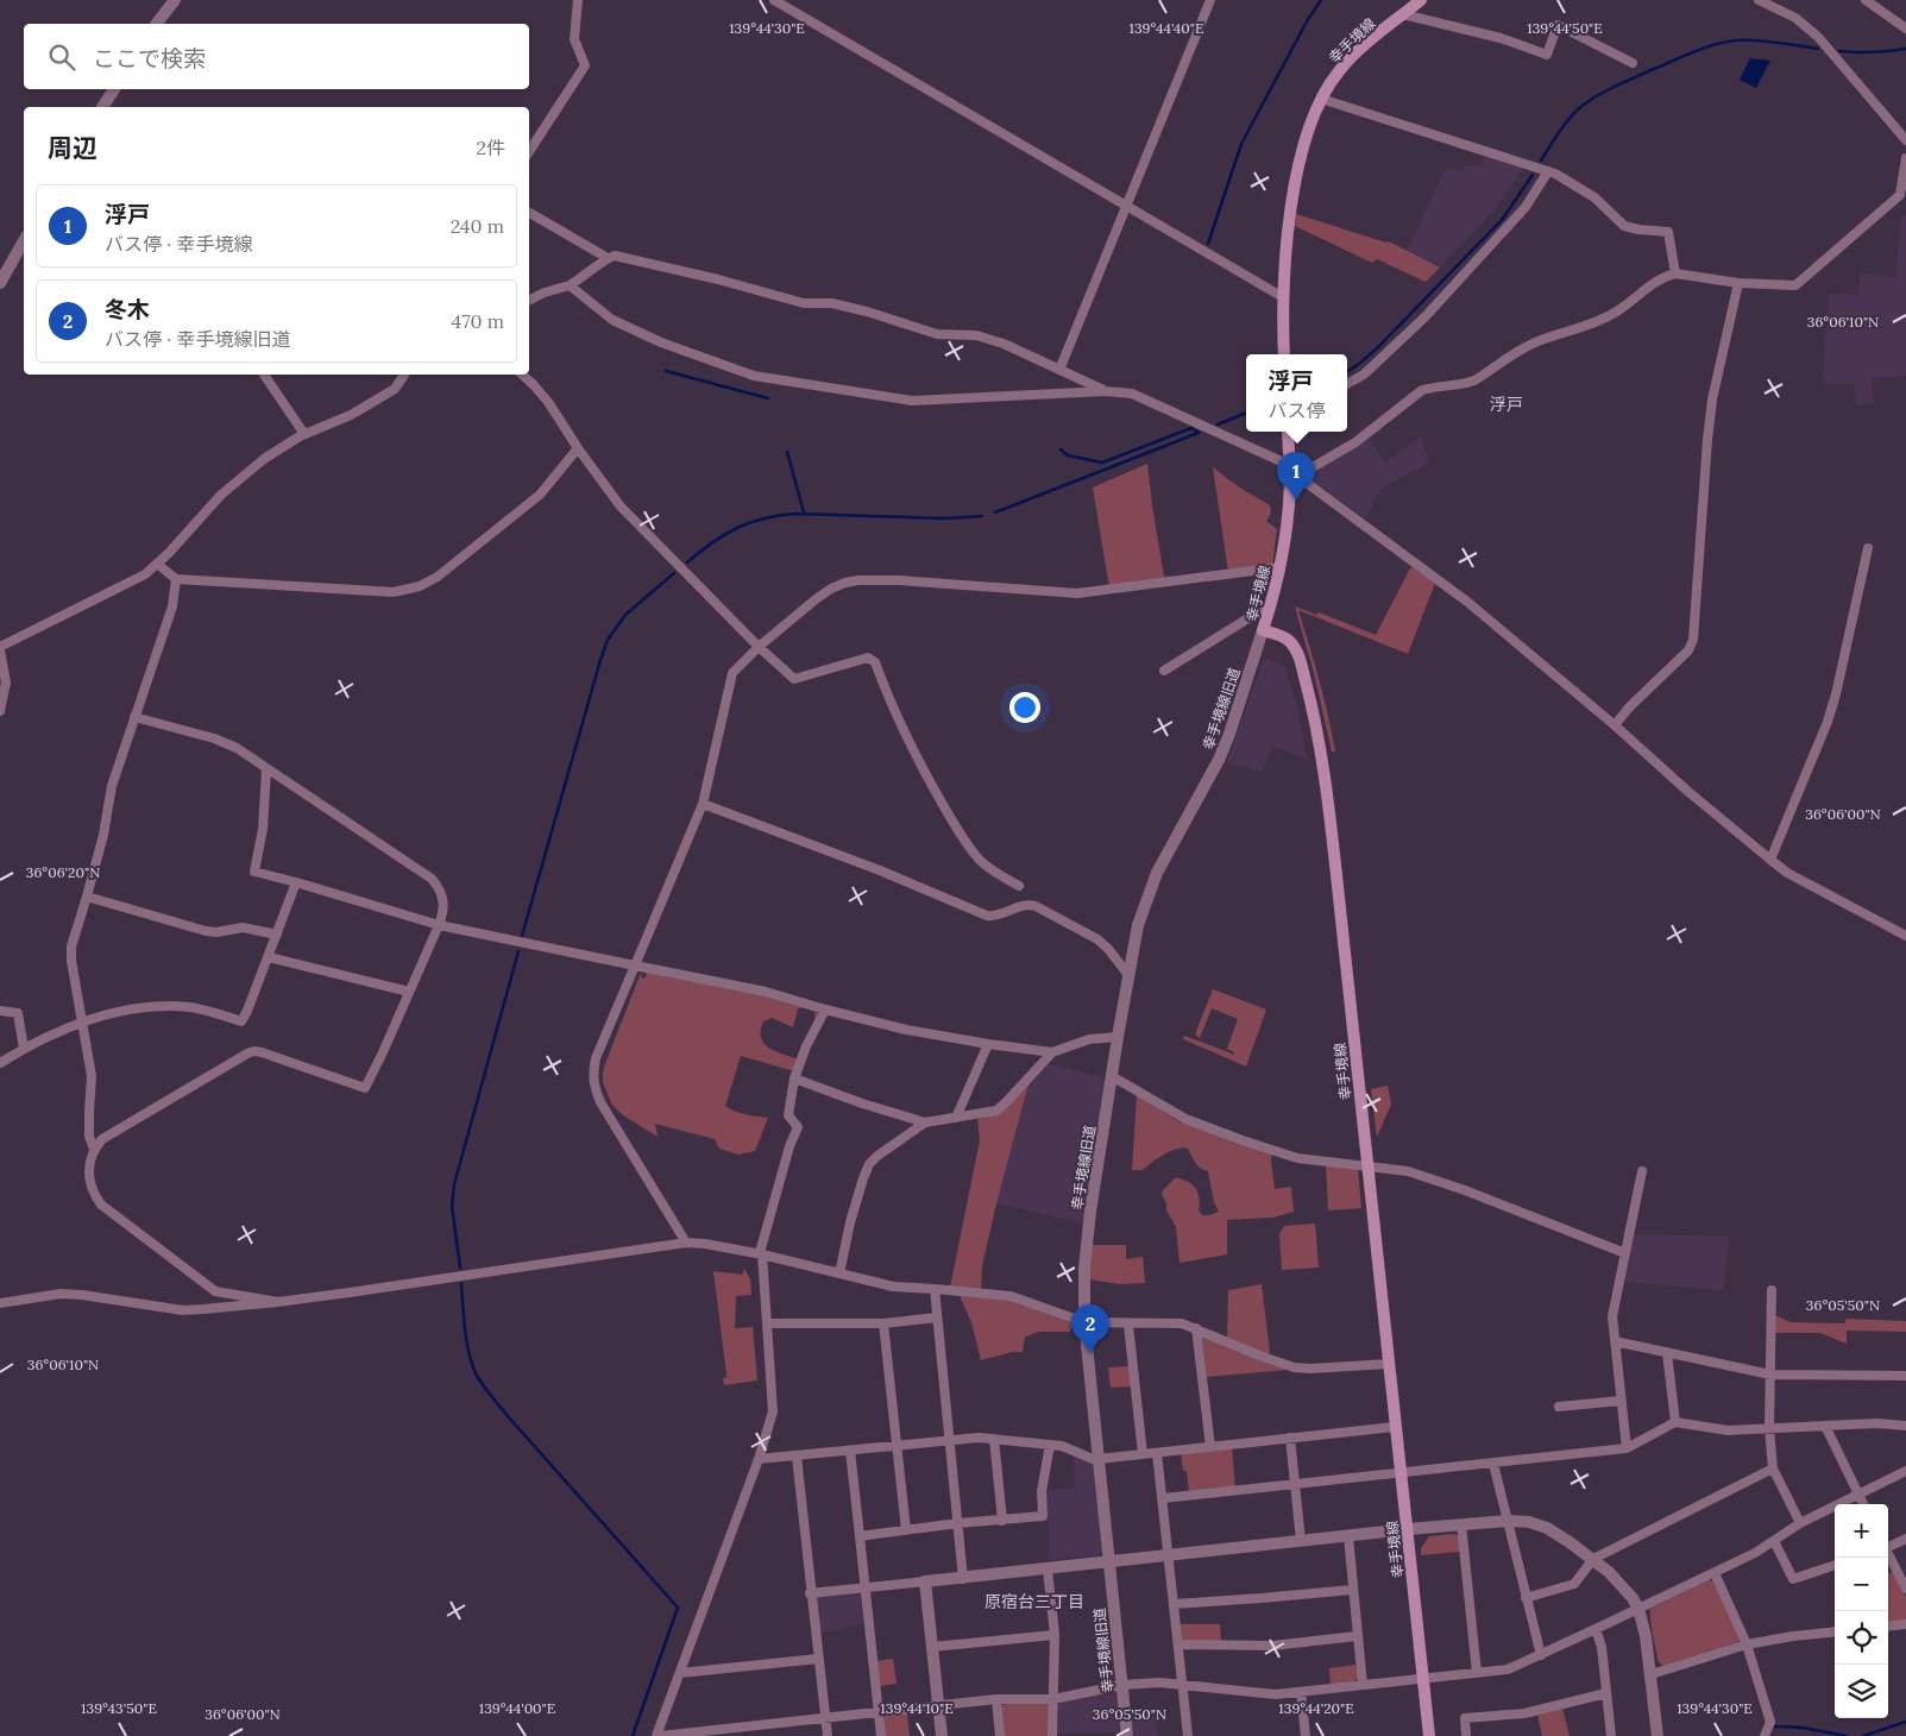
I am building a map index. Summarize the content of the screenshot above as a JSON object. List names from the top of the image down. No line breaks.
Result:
{"streets":{"main road":["幸手境線"],"street":["幸手境線旧道"]},"crossings":[["幸手境線","幸手境線旧道"]],"districts":["浮戸","原宿台三丁目"],"page":{"search":"ここで検索","heading":["周辺","2件"],"list":[{"mark":"1","name":"浮戸","note":"バス停 · 幸手境線","value":"240 m"},{"mark":"2","name":"冬木","note":"バス停 · 幸手境線旧道","value":"470 m"}],"popup":["浮戸","バス停"],"pins":["1","2"],"map_buttons":["+","−"]},"coordinates":["139°44'30\"E","139°44'40\"E","139°44'50\"E","36°06'10\"N","36°06'00\"N","36°06'20\"N","36°05'50\"N","139°43'50\"E","139°44'00\"E","139°44'10\"E","139°44'20\"E"]}
